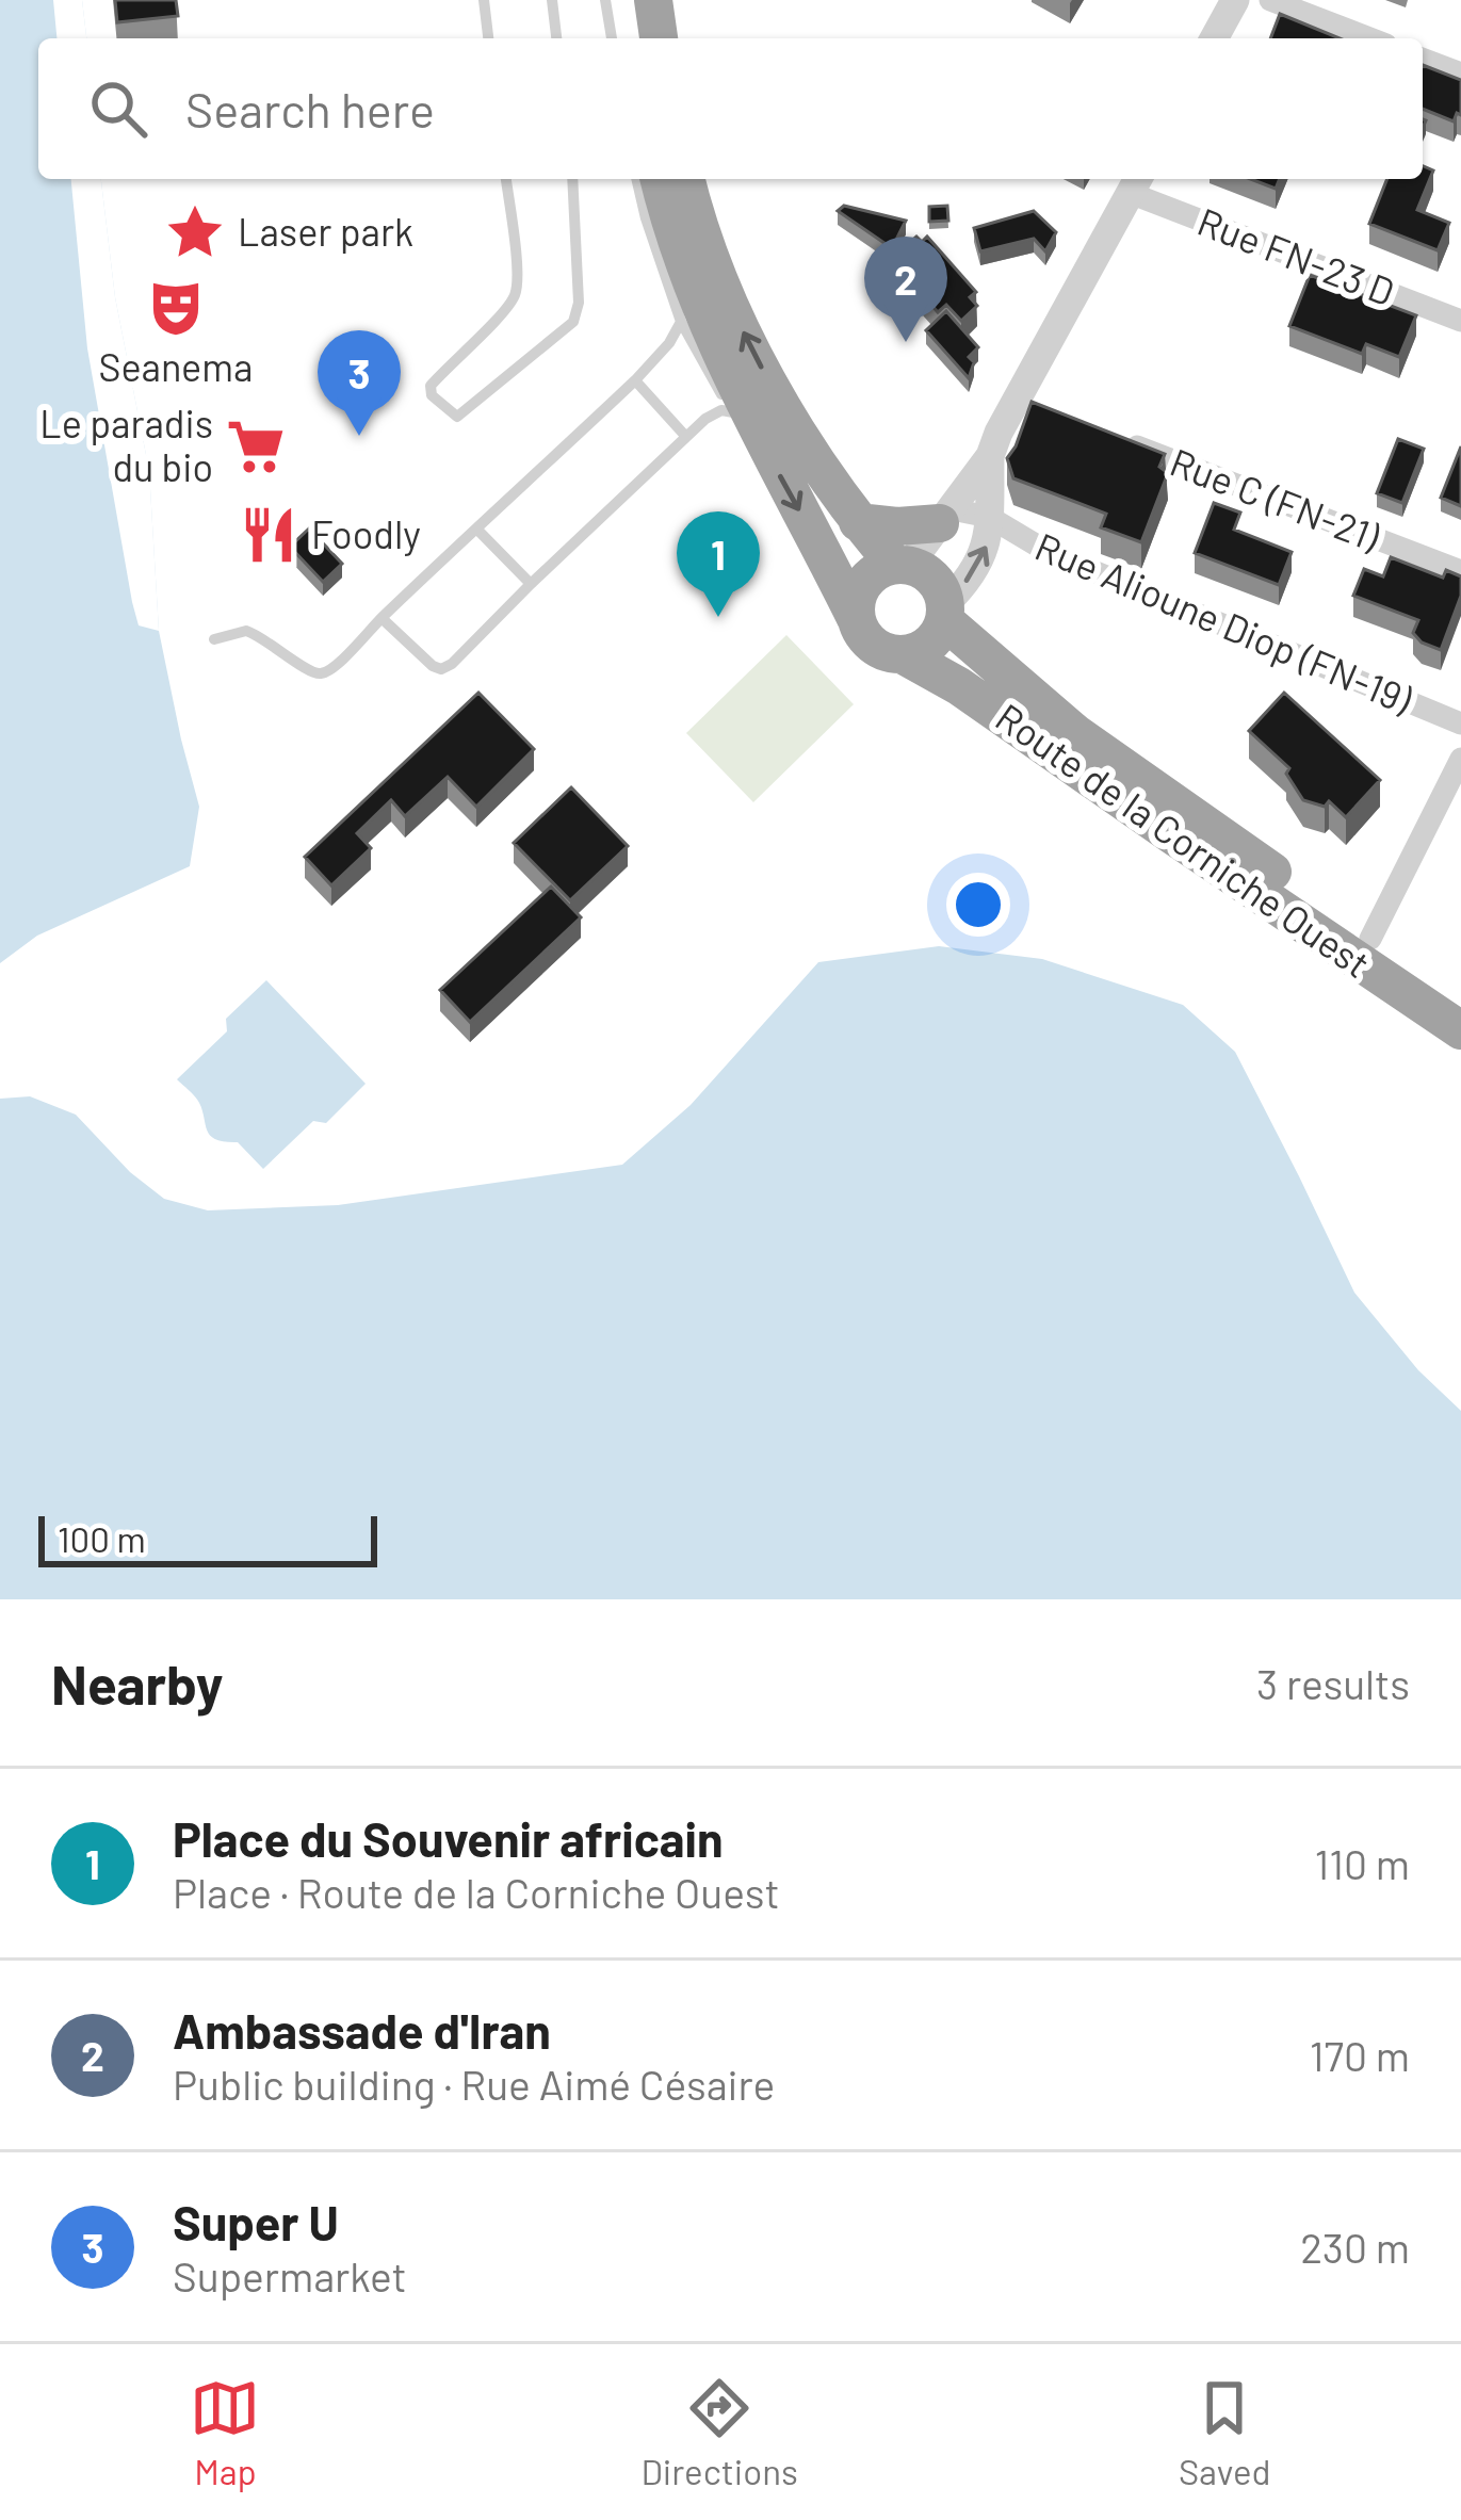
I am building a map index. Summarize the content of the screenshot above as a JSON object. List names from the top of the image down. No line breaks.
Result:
{"streets":{"highway":["Route de la Corniche Ouest"],"street":["Rue FN-23 D","Rue C (FN-21)","Rue Alioune Diop (FN-19)"]},"crossings":[["Rue Alioune Diop (FN-19)","Route de la Corniche Ouest"]],"places":{"place":["Laser park"],"theatre":["Seanema"],"supermarket":["Le paradis du bio"],"restaurant":["Foodly"]},"scale_bar":"100 m","page":{"search":"Search here","pins":["2","3","1"],"scale":"100 m","heading":["Nearby","3 results"],"list":[{"mark":"1","name":"Place du Souvenir africain","note":"Place · Route de la Corniche Ouest","value":"110 m"},{"mark":"2","name":"Ambassade d'Iran","note":"Public building · Rue Aimé Césaire","value":"170 m"},{"mark":"3","name":"Super U","note":"Supermarket","value":"230 m"}],"nav":["Map","Directions","Saved"]}}
